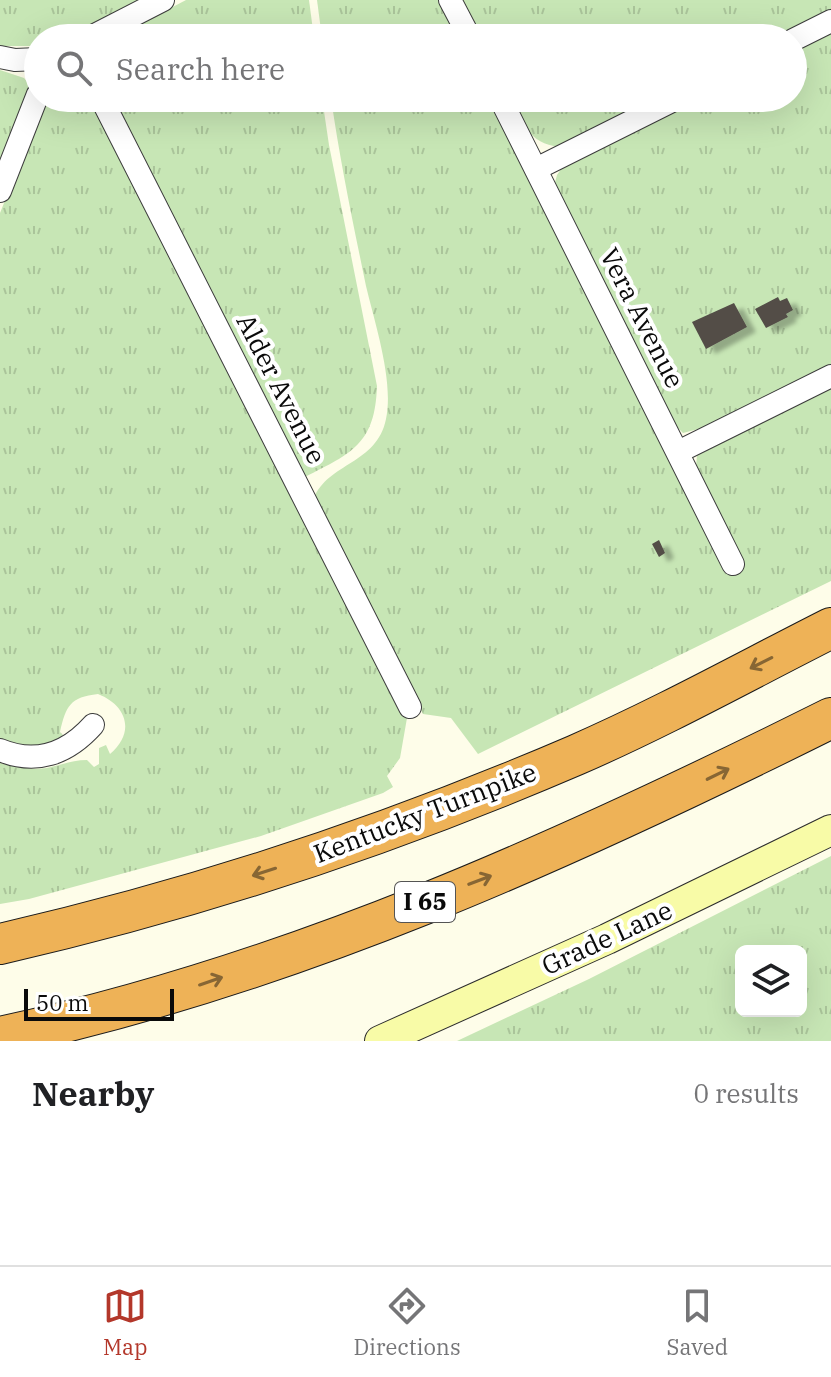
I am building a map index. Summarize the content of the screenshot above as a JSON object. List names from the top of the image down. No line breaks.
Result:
{"streets":{"highway":["Kentucky Turnpike","I 65"],"main road":["Grade Lane"],"street":["Vera Avenue","Alder Avenue"]},"scale_bar":"50 m","page":{"search":"Search here","scale":"50 m","heading":["Nearby","0 results"],"nav":["Map","Directions","Saved"]}}
